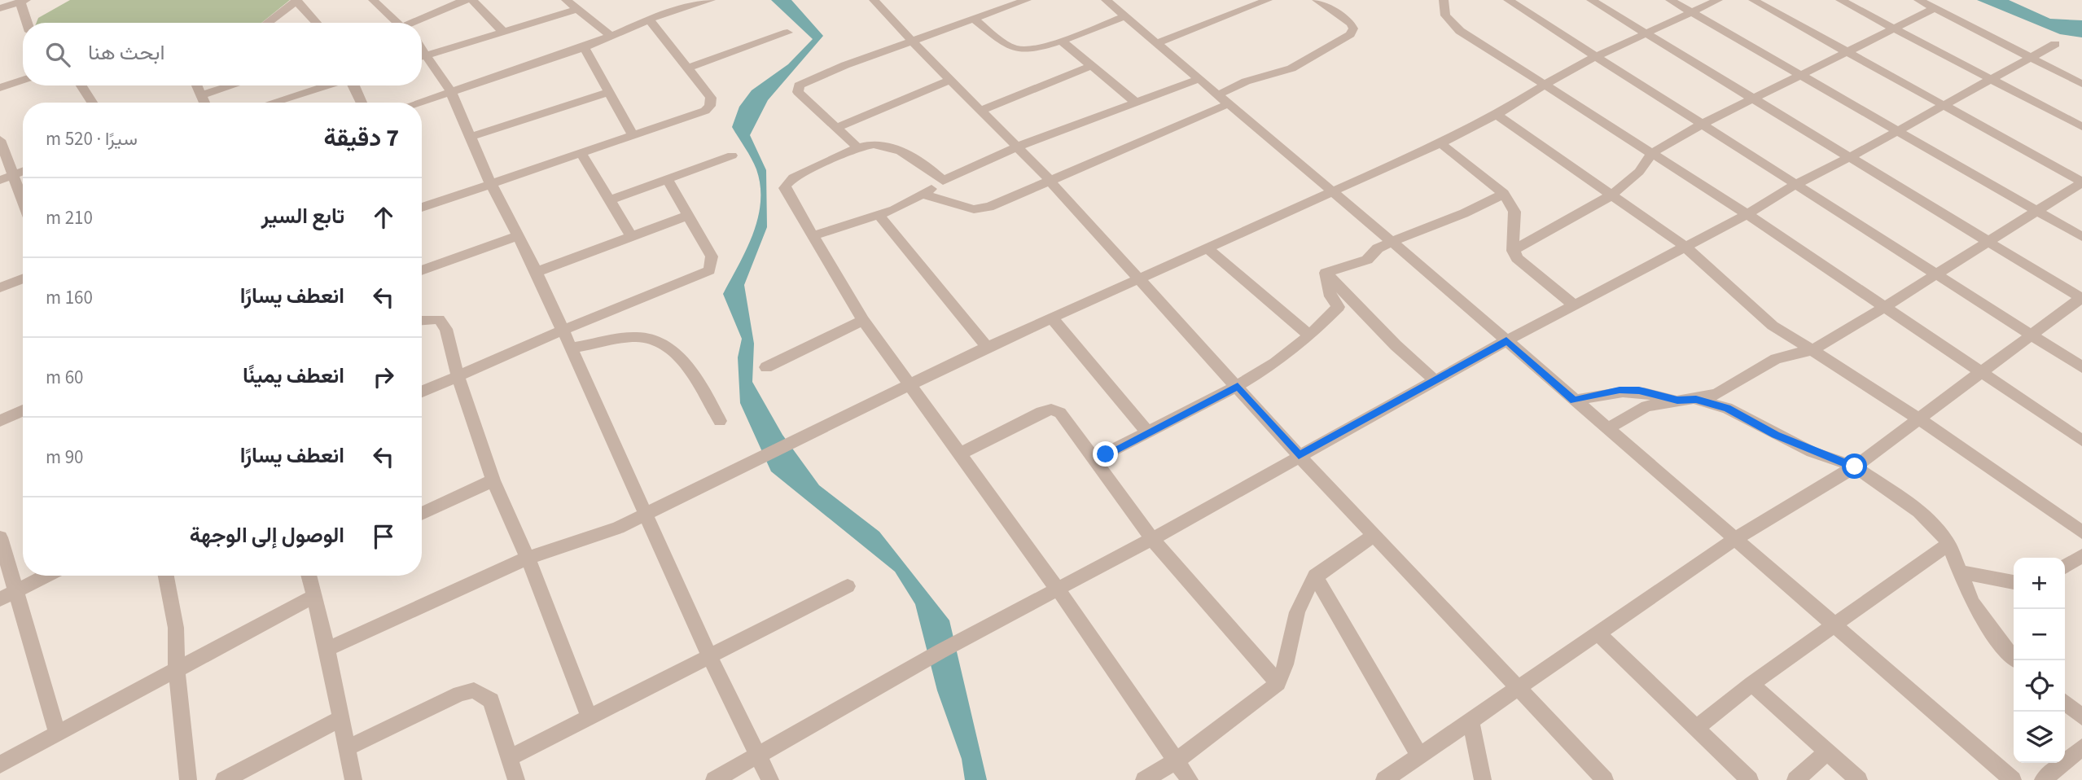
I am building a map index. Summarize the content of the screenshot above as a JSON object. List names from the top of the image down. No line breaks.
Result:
{"page":{"search":"ابحث هنا","heading":["7 دقيقة","سيرًا · 520 m"],"list":[["تابع السير","210 m"],["انعطف يسارًا","160 m"],["انعطف يمينًا","60 m"],["انعطف يسارًا","90 m"],"الوصول إلى الوجهة"],"map_buttons":["+","−"]}}
